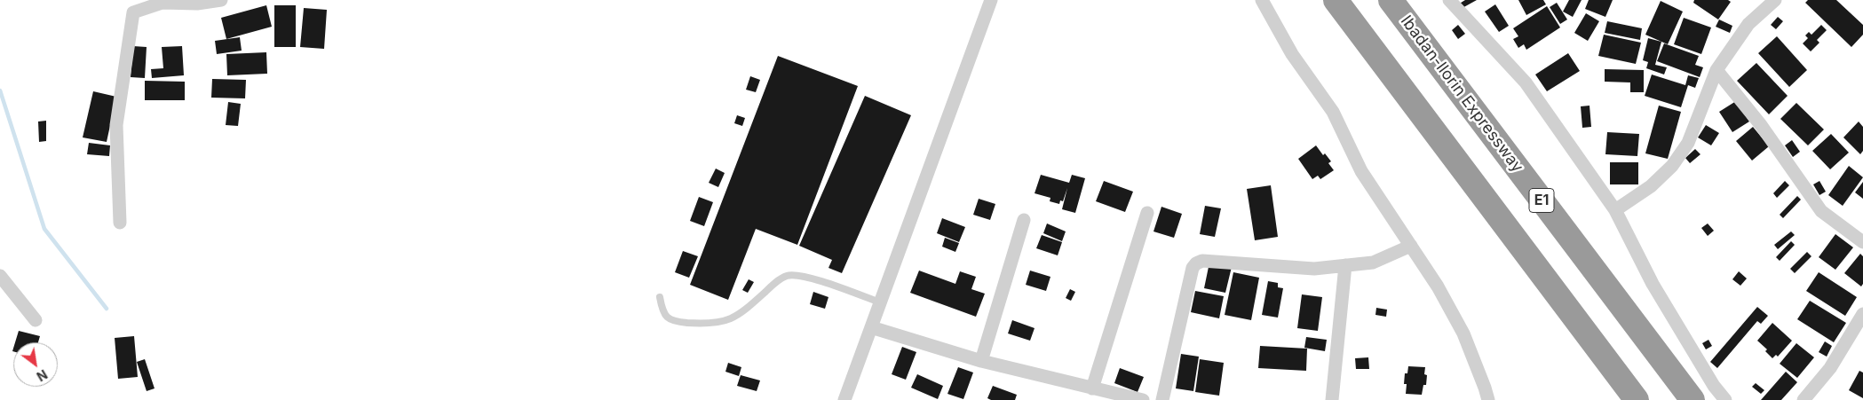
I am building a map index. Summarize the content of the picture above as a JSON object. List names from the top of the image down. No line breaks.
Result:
{"streets":{"highway":["Ibadan-Ilorin Expressway","E1"]},"north":"bottom right"}
